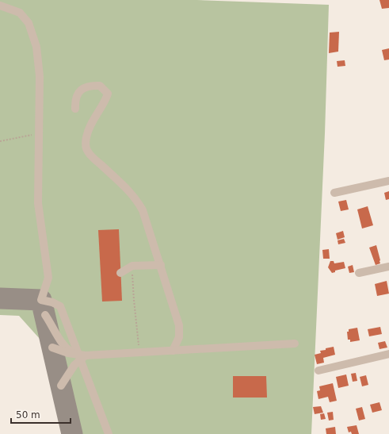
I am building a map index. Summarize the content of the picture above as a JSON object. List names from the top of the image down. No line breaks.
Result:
{"scale_bar":"50 m"}
